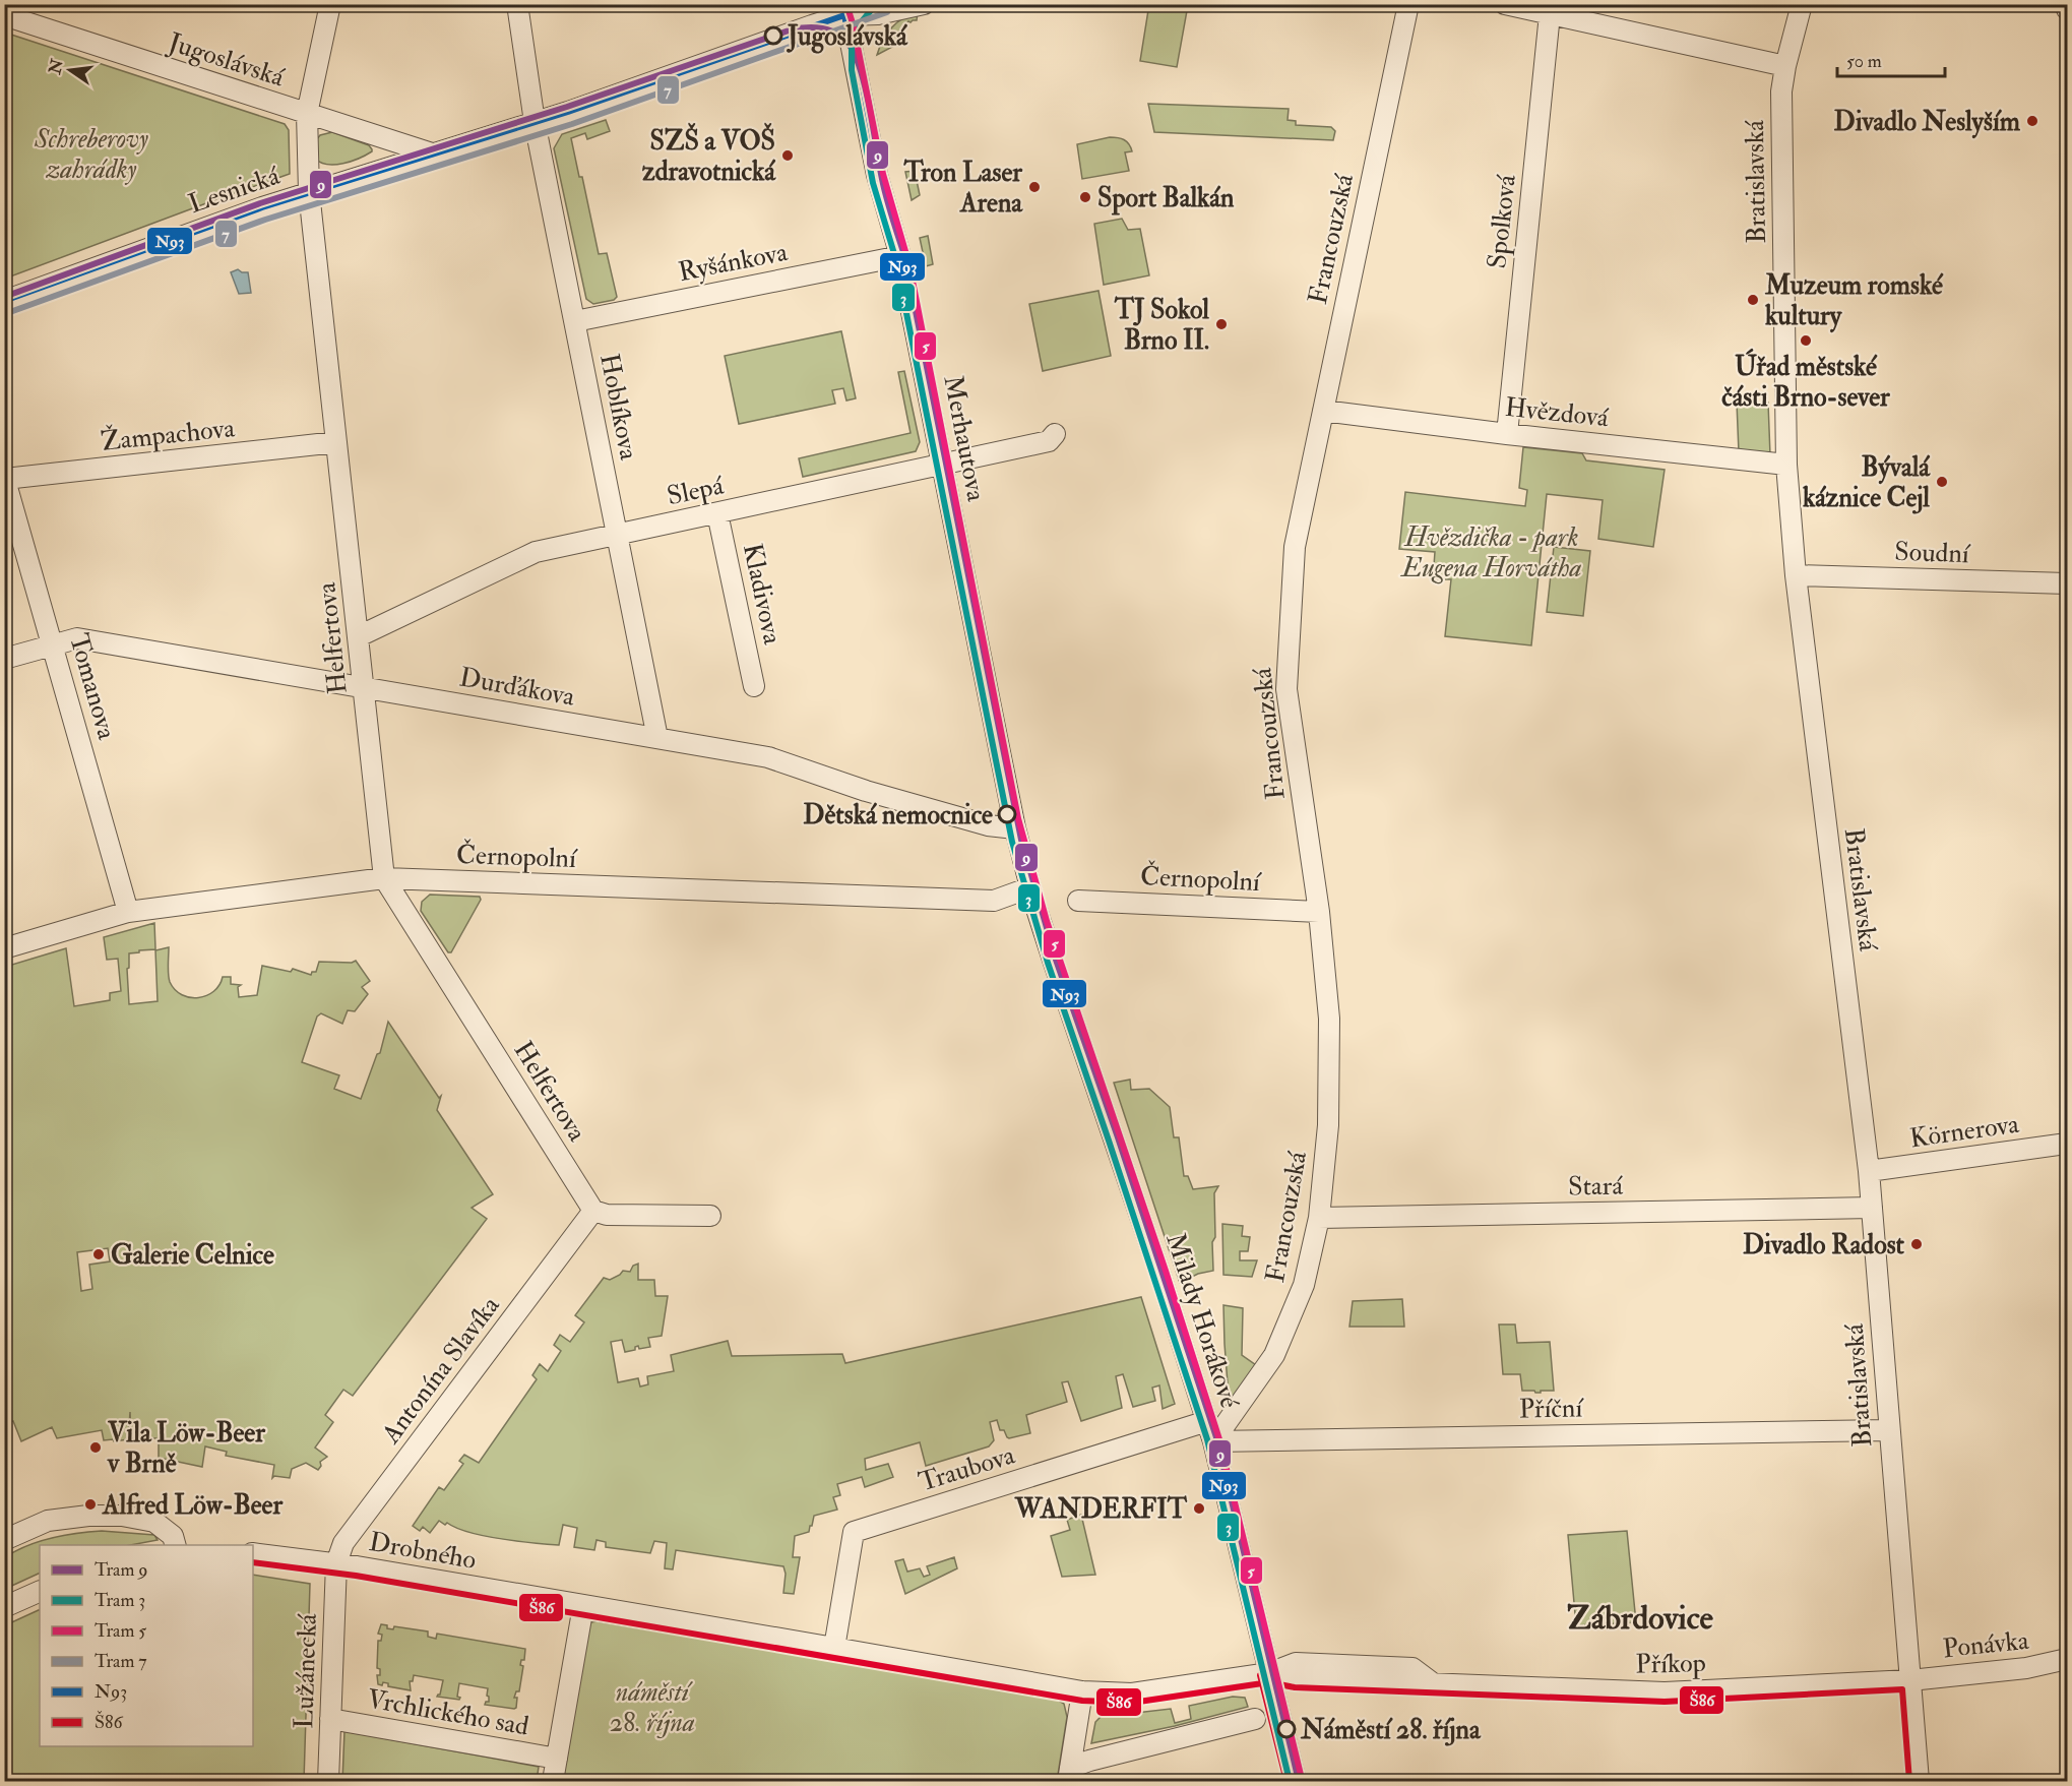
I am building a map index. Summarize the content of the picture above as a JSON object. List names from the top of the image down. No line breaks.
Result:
{"streets":{"street":["Jugoslávská","Bratislavská","Lesnická","Spolková","Francouzská","Ryšánkova","Hoblíkova","Hvězdová","Žampachova","Merhautova","Slepá","Soudní","Kladivova","Helfertova","Tomanova","Durďákova","Černopolní","Körnerova","Stará","Milady Horákové","Antonína Slavíka","Příční","Traubova","Drobného","Ponávka","Příkop","Lužánecká","Vrchlického sad"]},"crossings":[["Jugoslávská","Helfertova"],["Bratislavská","Hvězdová"],["Bratislavská","Soudní"],["Bratislavská","Körnerova"],["Bratislavská","Stará"],["Bratislavská","Příční"],["Bratislavská","Ponávka"],["Bratislavská","Příkop"],["Lesnická","Helfertova"],["Spolková","Hvězdová"],["Francouzská","Hvězdová"],["Francouzská","Černopolní"],["Francouzská","Stará"],["Francouzská","Milady Horákové"],["Francouzská","Příční"],["Ryšánkova","Hoblíkova"],["Ryšánkova","Merhautova"],["Hoblíkova","Slepá"],["Hoblíkova","Durďákova"],["Žampachova","Helfertova"],["Žampachova","Tomanova"],["Merhautova","Slepá"],["Merhautova","Durďákova"],["Merhautova","Černopolní"],["Merhautova","Milady Horákové"],["Slepá","Kladivova"],["Slepá","Helfertova"],["Helfertova","Durďákova"],["Helfertova","Černopolní"],["Helfertova","Antonína Slavíka"],["Tomanova","Durďákova"],["Tomanova","Černopolní"],["Černopolní","Milady Horákové"],["Milady Horákové","Příční"],["Milady Horákové","Traubova"],["Milady Horákové","Příkop"],["Antonína Slavíka","Drobného"],["Antonína Slavíka","Lužánecká"],["Drobného","Lužánecká"],["Ponávka","Příkop"],["Lužánecká","Vrchlického sad"]],"districts":["Zábrdovice"],"parks":["Schreberovy zahrádky","Hvězdička - park Eugena Horvátha","náměstí 28. října"],"places":["Jugoslávská","Divadlo Neslyším","SZŠ a VOŠ zdravotnická","Tron Laser Arena","Sport Balkán","Muzeum romské kultury","TJ Sokol Brno II.","Úřad městské části Brno-sever","Bývalá káznice Cejl","Dětská nemocnice","Divadlo Radost","Galerie Celnice","Vila Löw-Beer v Brně","Alfred Löw-Beer","WANDERFIT","Náměstí 28. října"],"lines":["tram line 3","tram line 5","tram line 7","transit line N93","tram line 9","transit line Š86"],"legend":["Tram 9","Tram 3","Tram 5","Tram 7","N93","Š86"],"scale_bar":"50 m","north":"left"}
